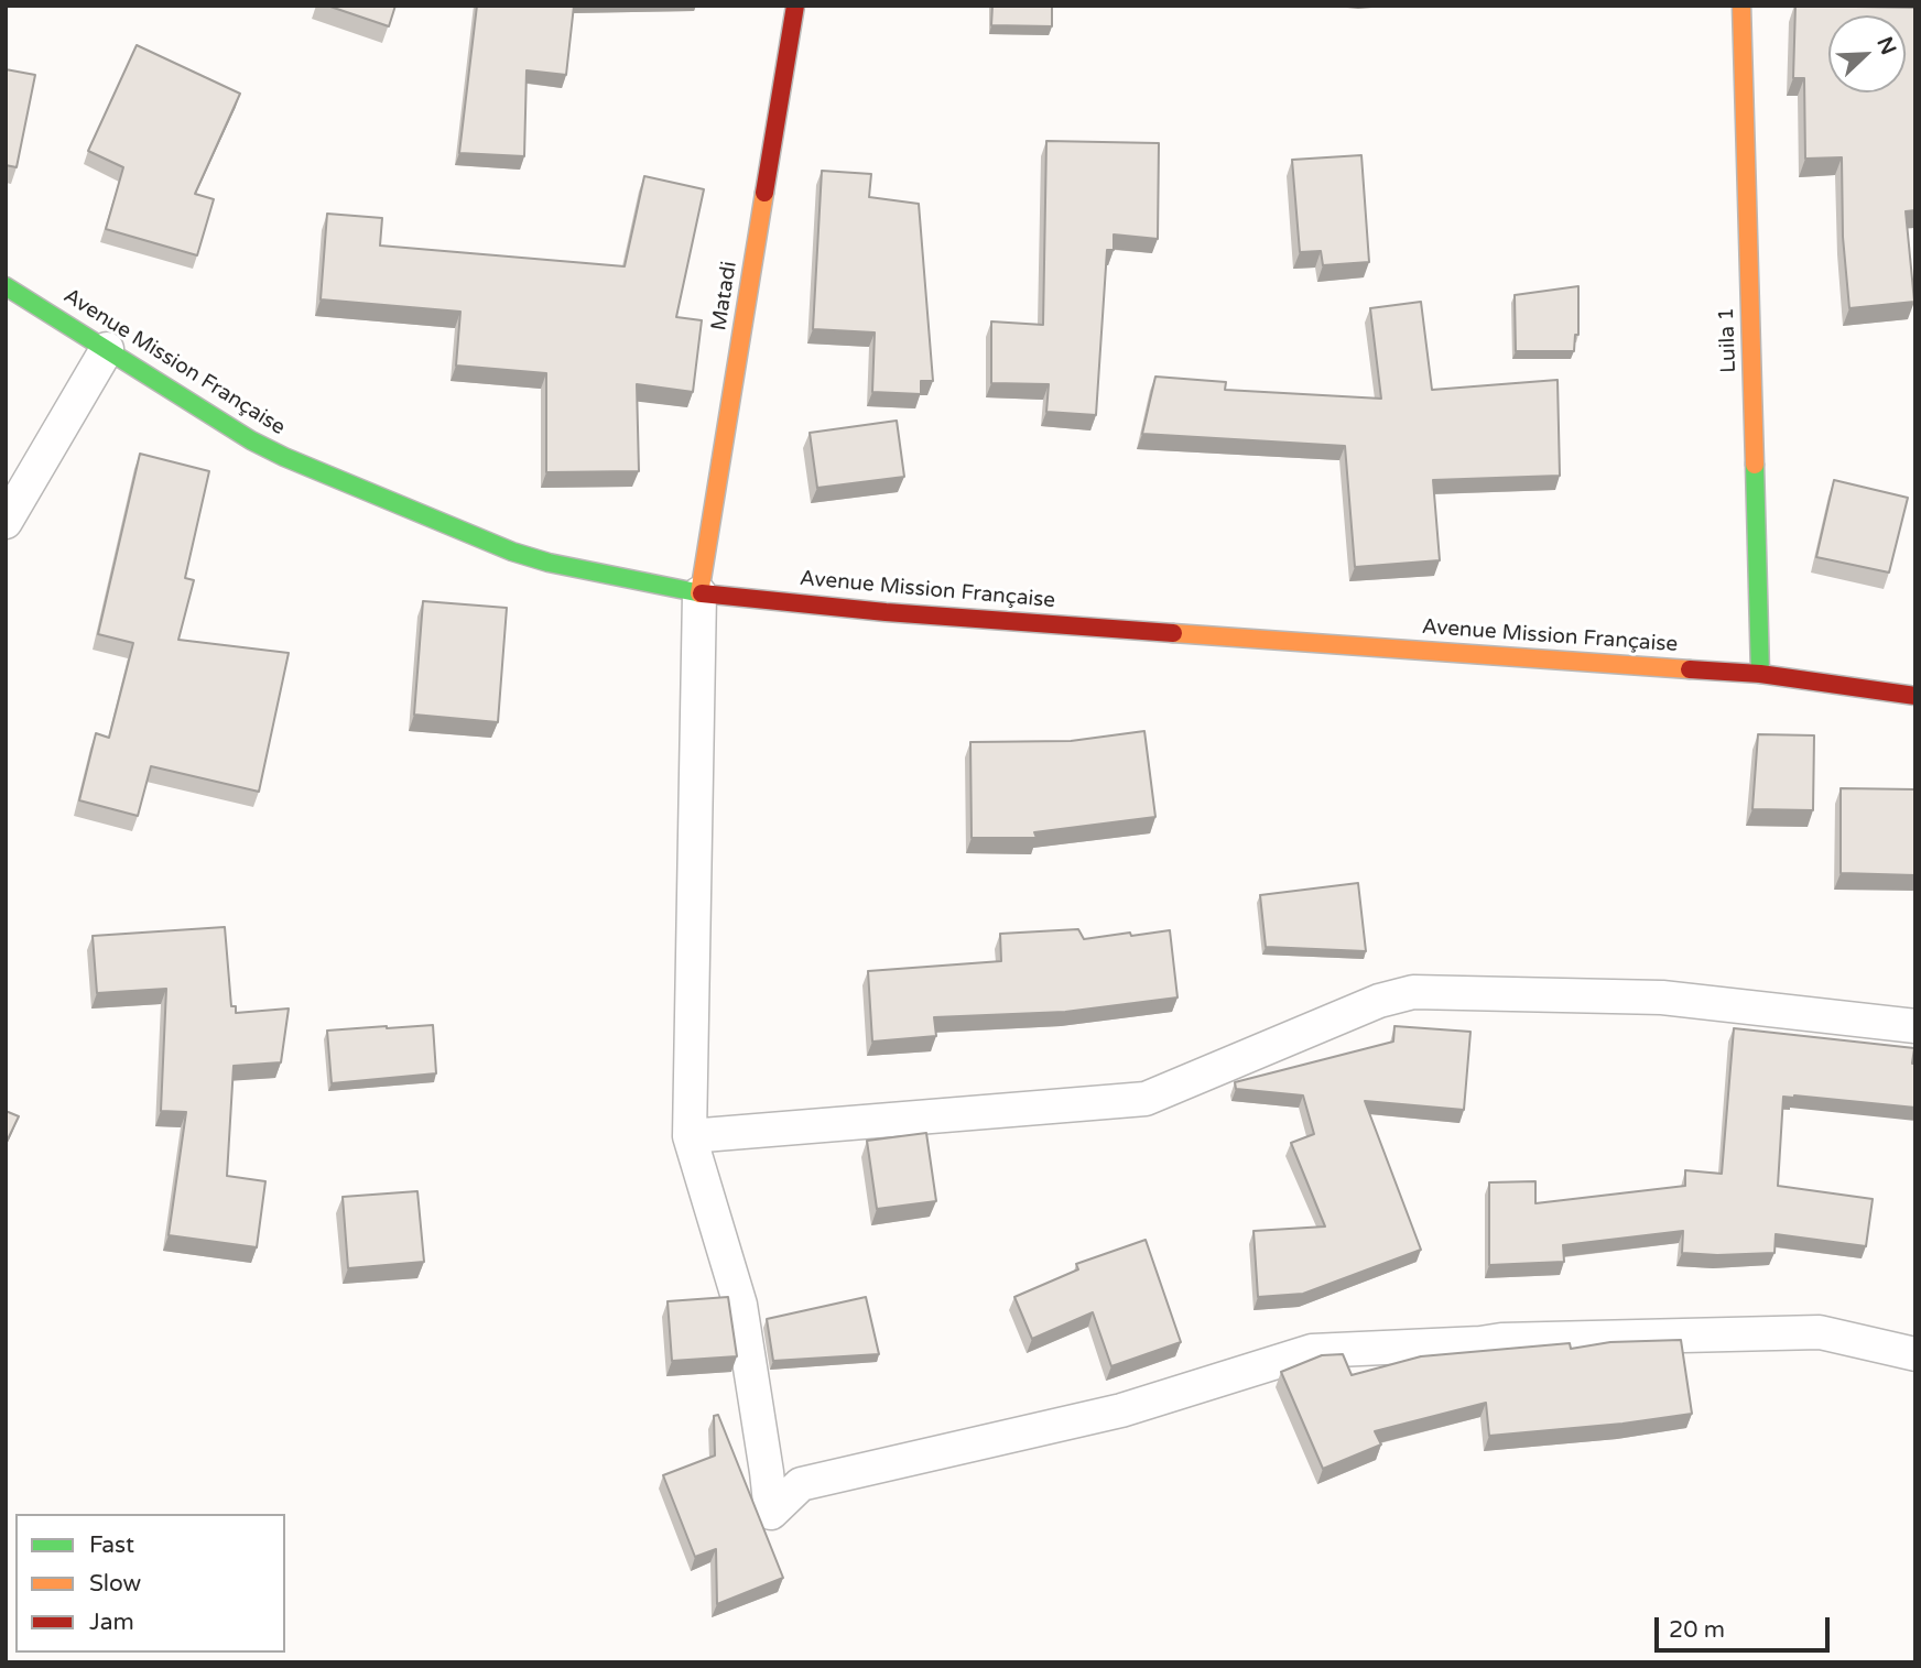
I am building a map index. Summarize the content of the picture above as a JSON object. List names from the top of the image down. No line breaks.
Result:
{"streets":{"street":["Matadi","Luila 1","Avenue Mission Française"]},"crossings":[["Matadi","Avenue Mission Française"],["Luila 1","Avenue Mission Française"]],"legend":["Fast","Slow","Jam"],"scale_bar":"20 m","north":"top right"}
